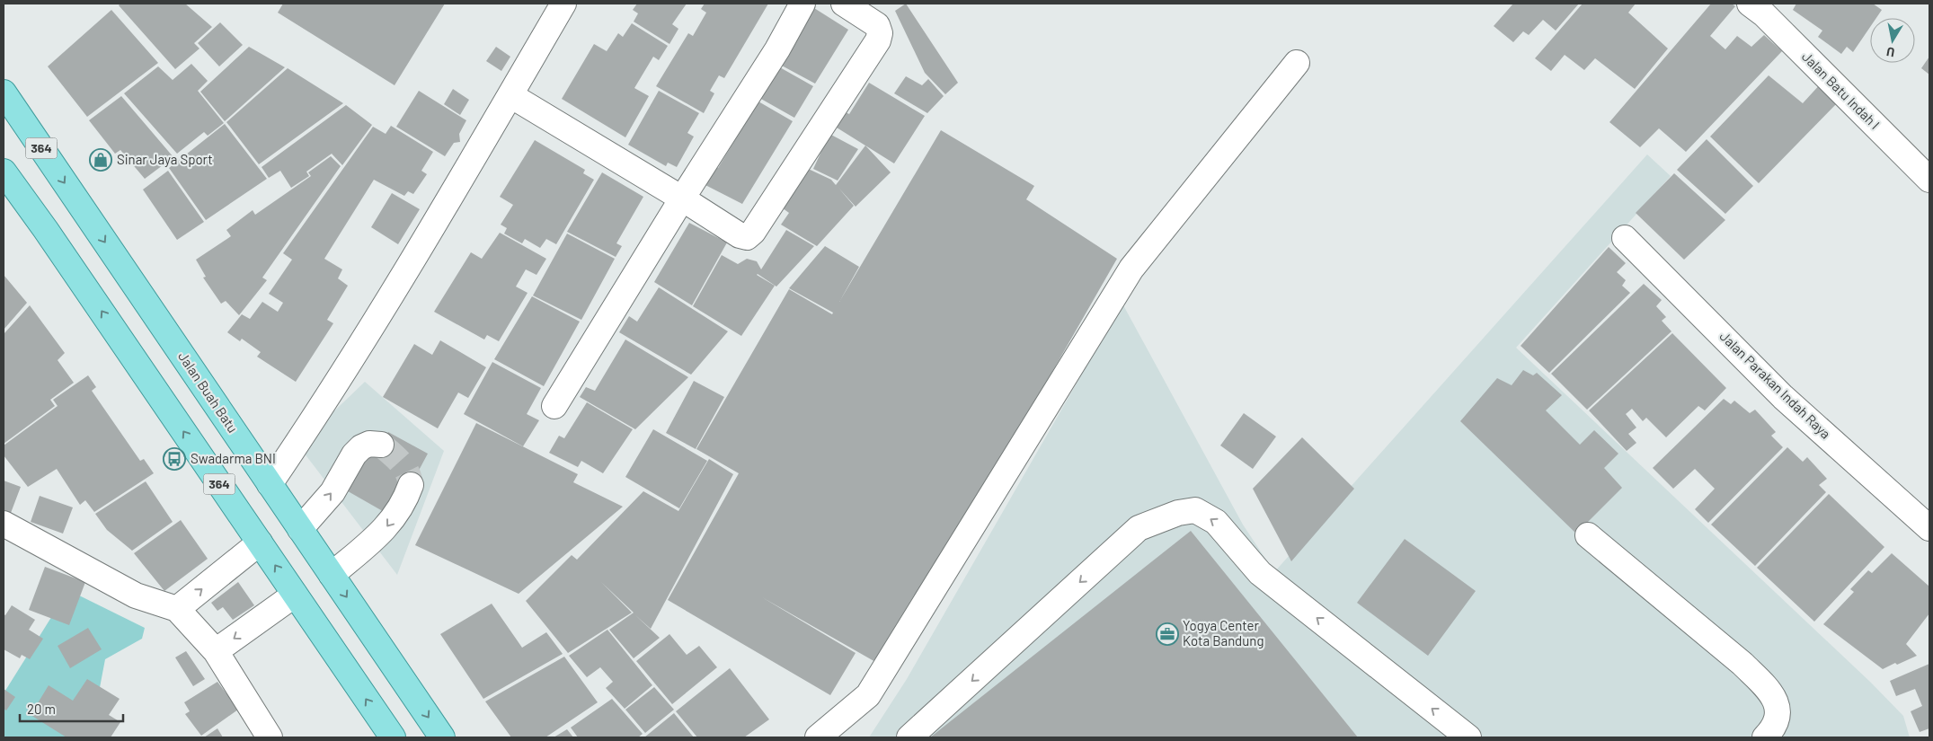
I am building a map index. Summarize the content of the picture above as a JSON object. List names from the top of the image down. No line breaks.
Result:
{"streets":{"main road":["364","Jalan Buah Batu"],"street":["Jalan Batu Indah I","Jalan Parakan Indah Raya"]},"places":{"shop":["Sinar Jaya Sport"],"bus stop":["Swadarma BNI"],"office":["Yogya Center Kota Bandung"]},"scale_bar":"20 m","north":"bottom"}
